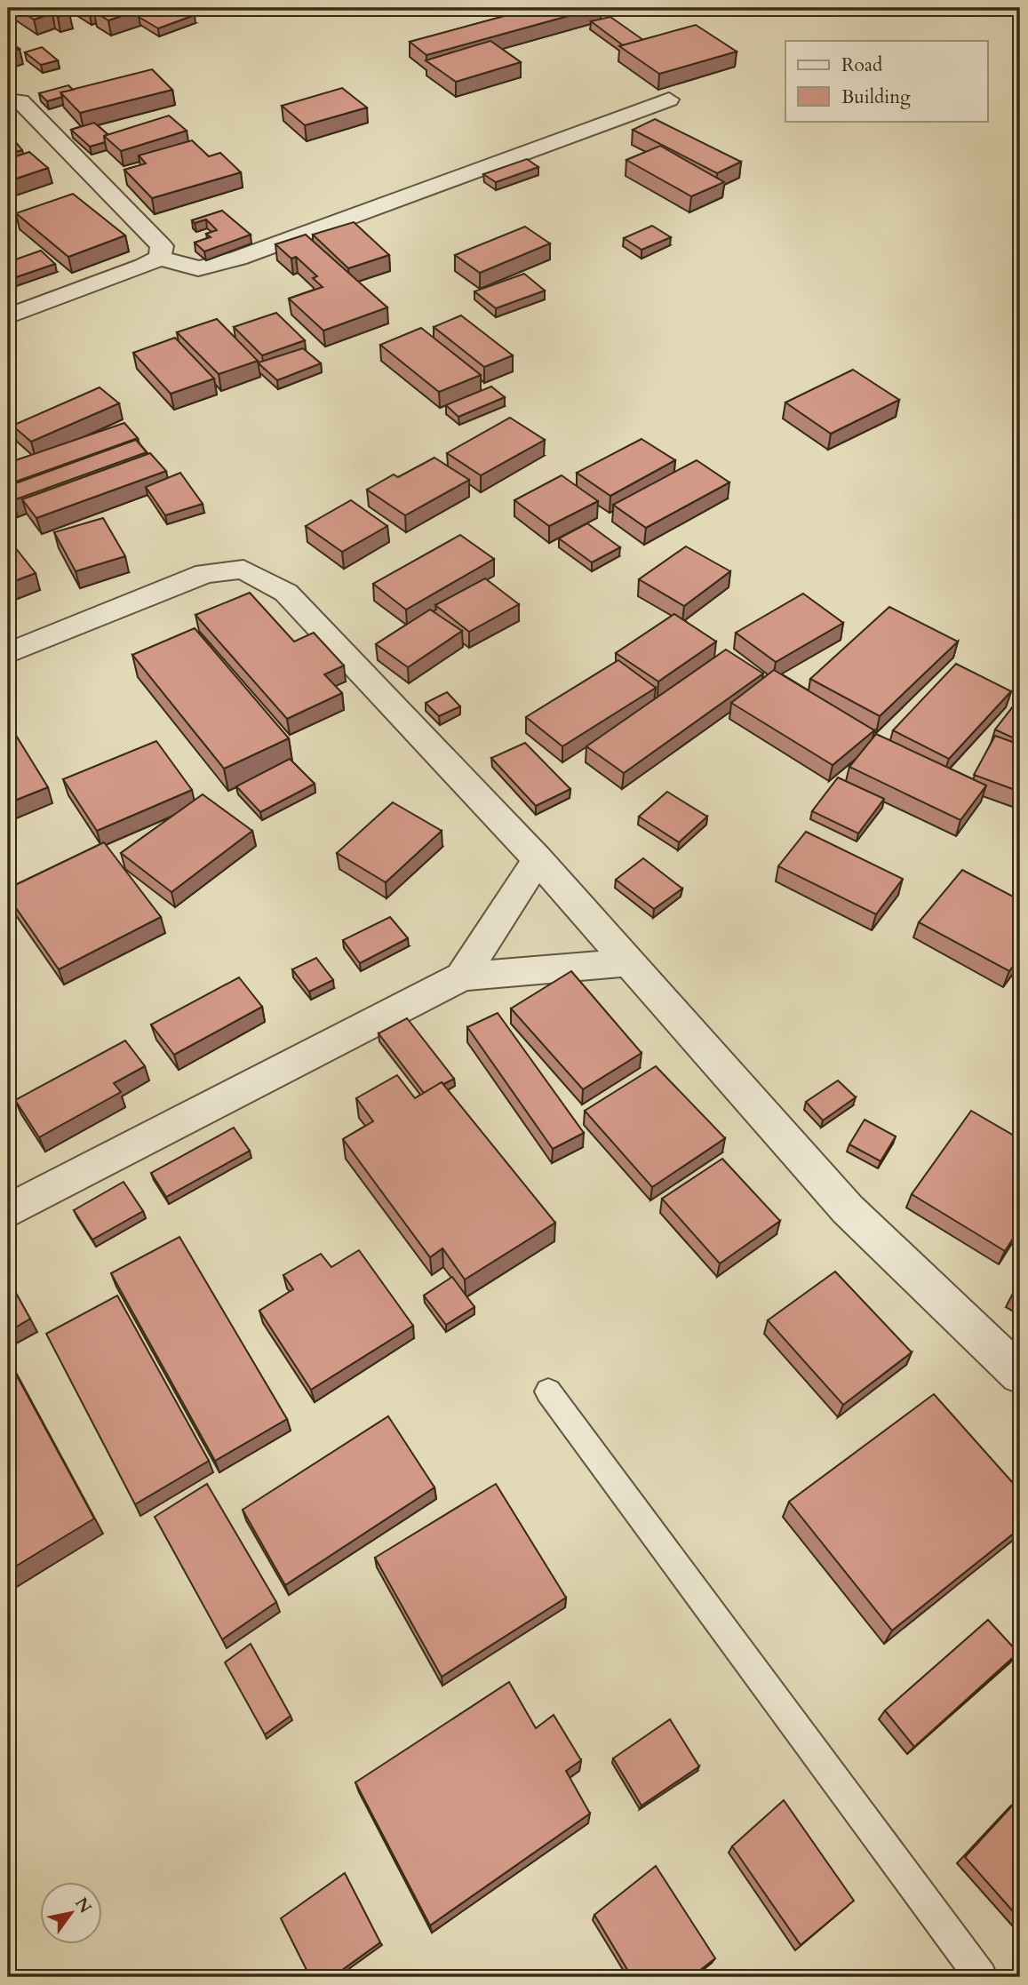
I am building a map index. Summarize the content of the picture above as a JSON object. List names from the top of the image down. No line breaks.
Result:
{"legend":["Road","Building"],"north":"top right"}
